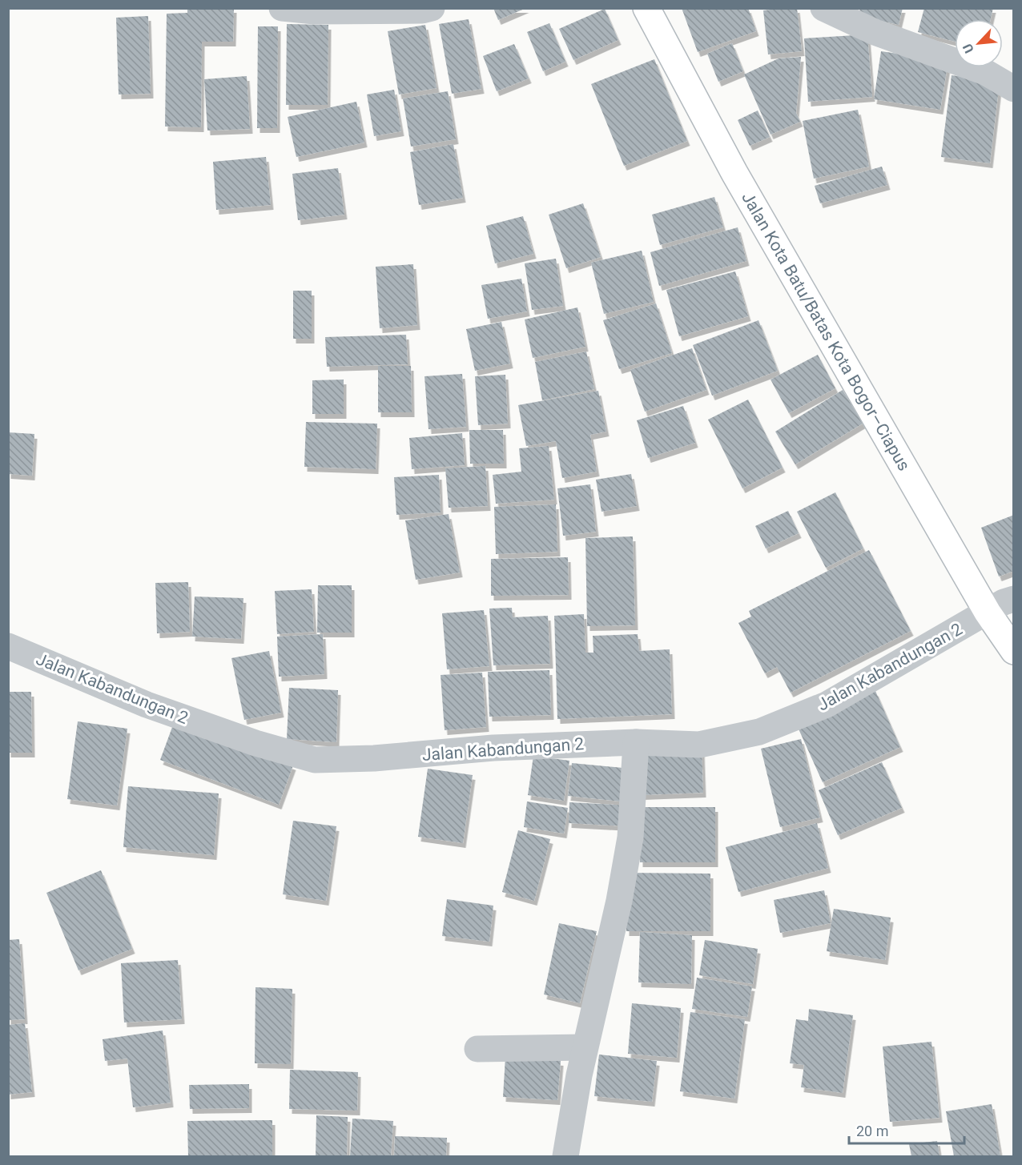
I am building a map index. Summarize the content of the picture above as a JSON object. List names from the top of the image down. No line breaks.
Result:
{"streets":{"main road":["Jalan Kota Batu/Batas Kota Bogor–Ciapus"],"street":["Jalan Kabandungan 2"]},"crossings":[["Jalan Kota Batu/Batas Kota Bogor–Ciapus","Jalan Kabandungan 2"]],"scale_bar":"20 m","north":"bottom left"}
